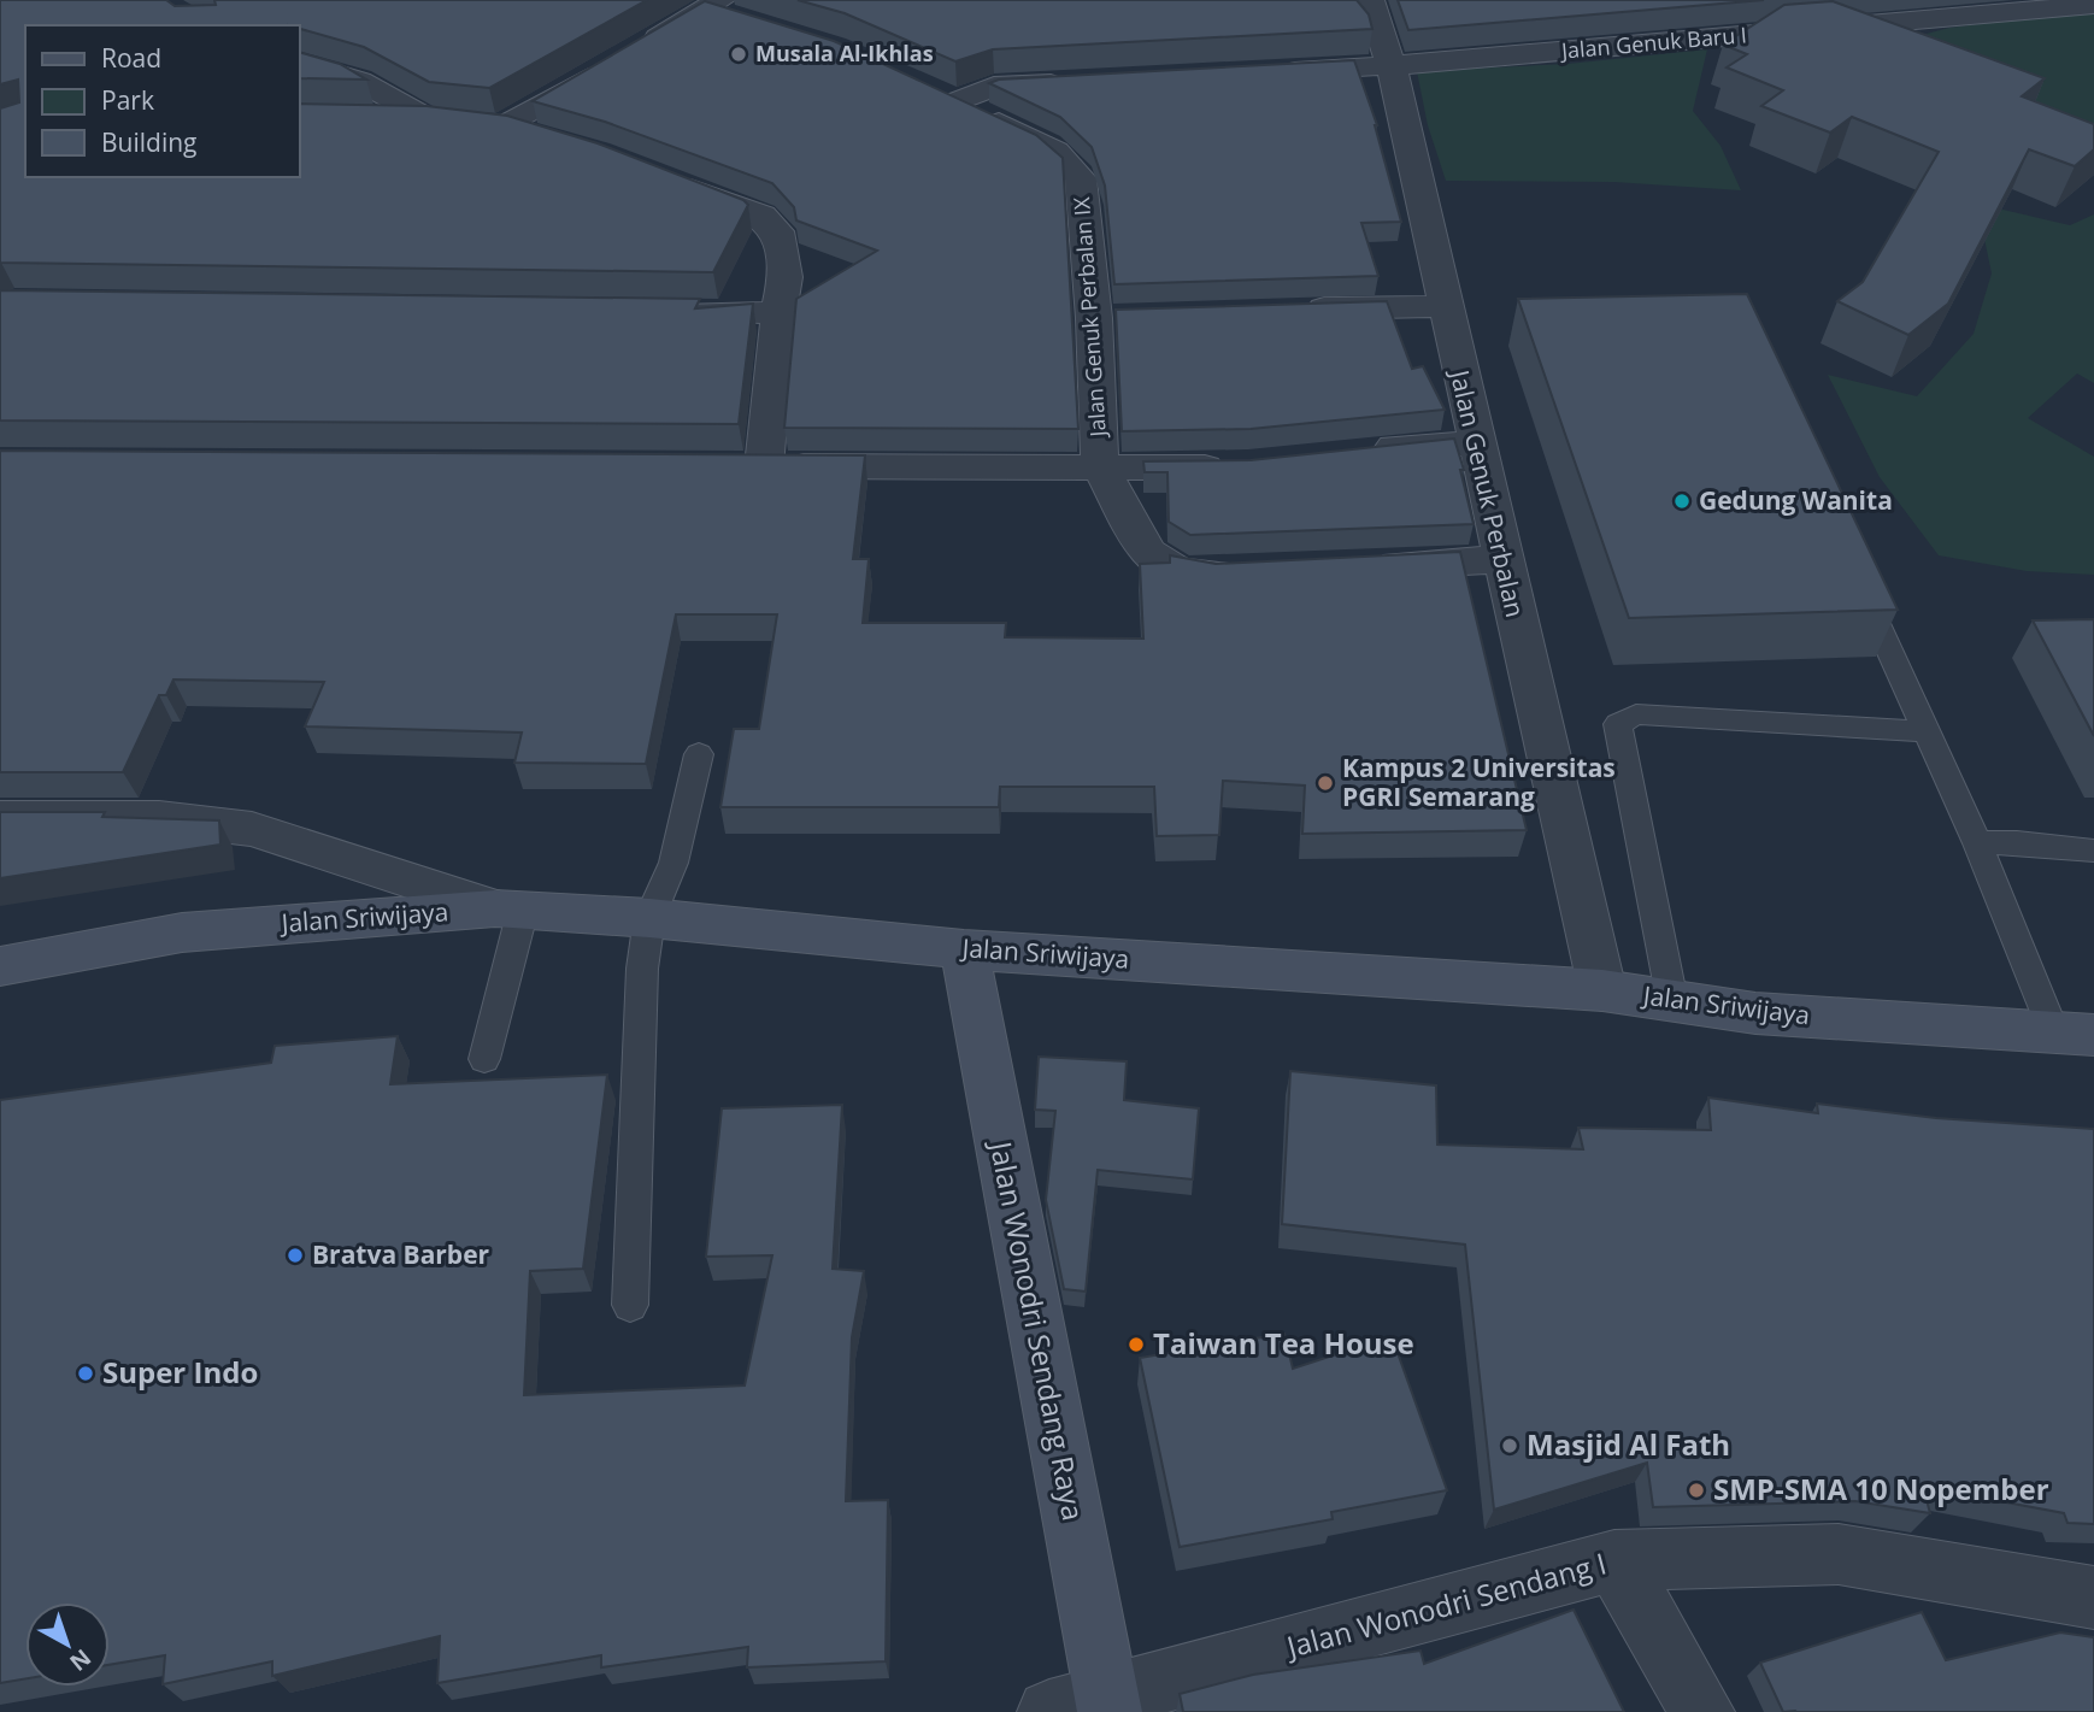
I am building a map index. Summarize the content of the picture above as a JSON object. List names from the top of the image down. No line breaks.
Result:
{"streets":{"main road":["Jalan Sriwijaya","Jalan Wonodri Sendang Raya"],"street":["Jalan Genuk Baru I","Jalan Genuk Perbalan IX","Jalan Genuk Perbalan","Jalan Wonodri Sendang I"]},"crossings":[["Jalan Genuk Baru I","Jalan Genuk Perbalan"],["Jalan Genuk Perbalan","Jalan Sriwijaya"],["Jalan Sriwijaya","Jalan Wonodri Sendang Raya"],["Jalan Wonodri Sendang Raya","Jalan Wonodri Sendang I"]],"places":["Musala Al-Ikhlas","Gedung Wanita","Kampus 2 Universitas PGRI Semarang","Bratva Barber","Taiwan Tea House","Super Indo","Masjid Al Fath","SMP-SMA 10 Nopember"],"legend":["Road","Park","Building"],"north":"bottom right"}
